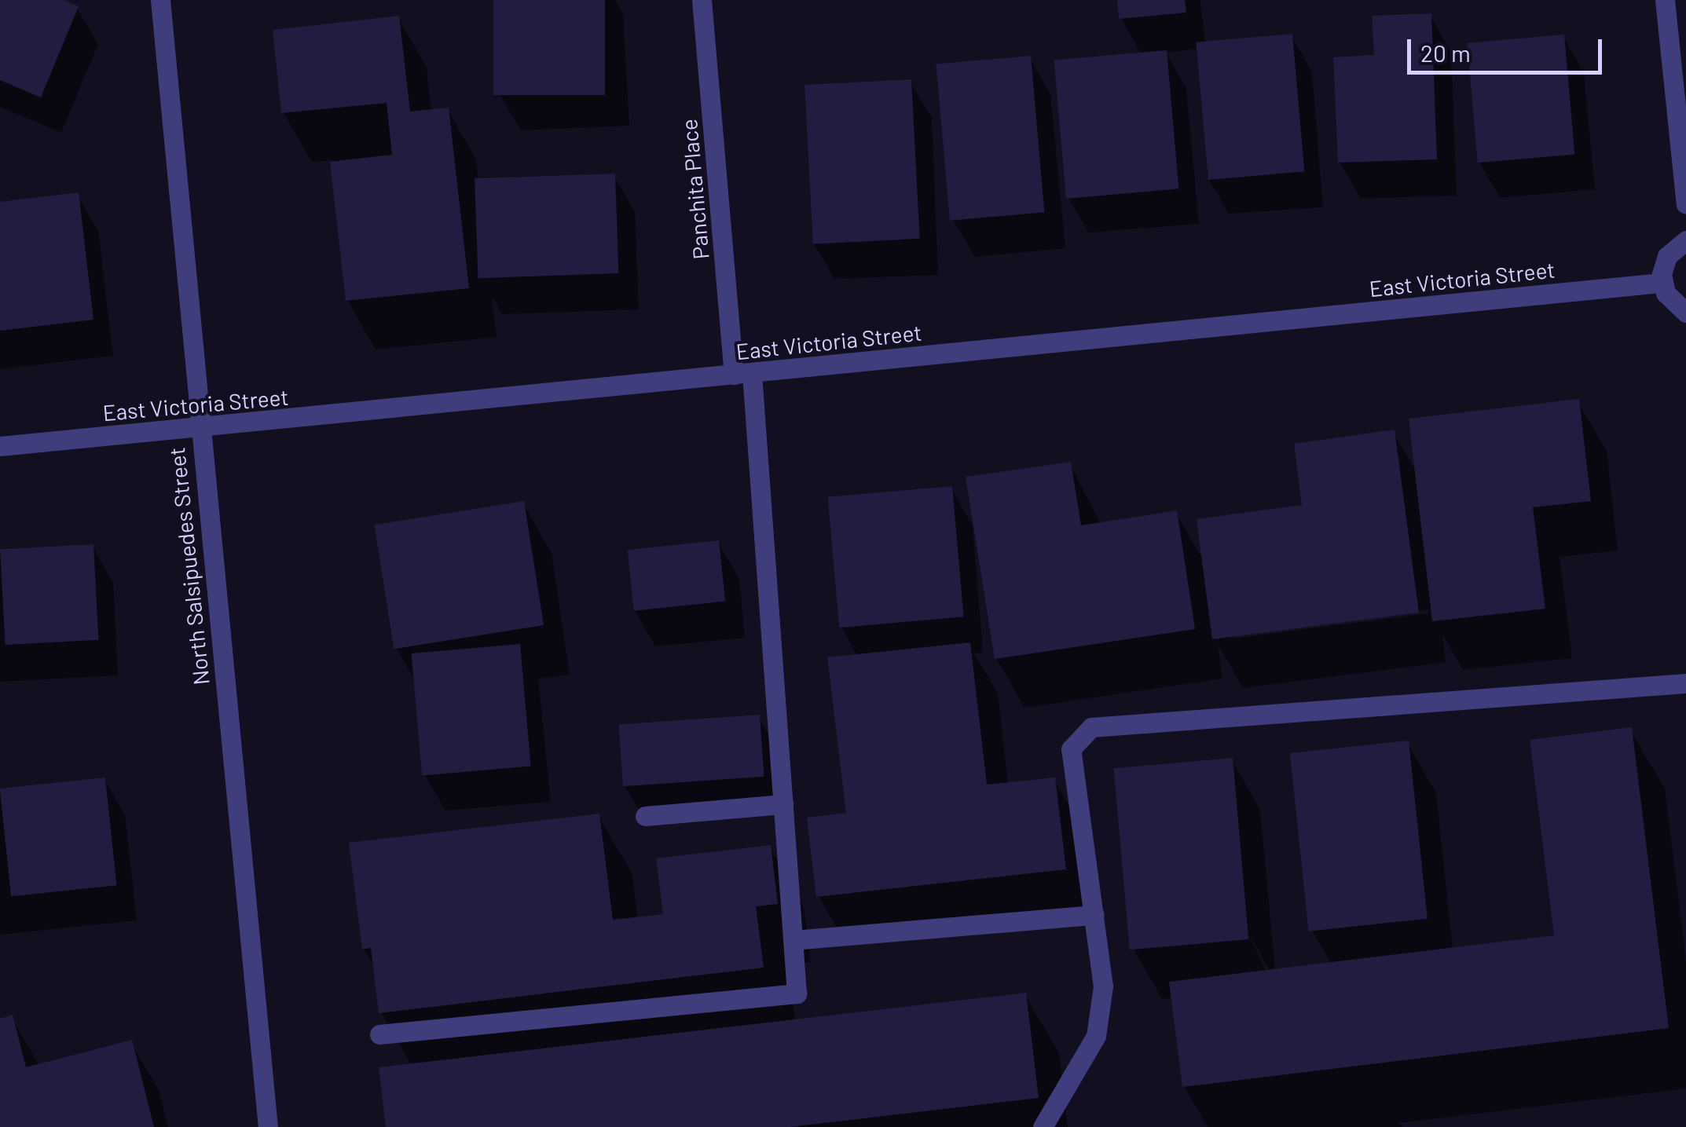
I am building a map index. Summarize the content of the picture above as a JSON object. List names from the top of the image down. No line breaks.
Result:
{"streets":{"street":["Panchita Place","East Victoria Street","North Salsipuedes Street"]},"crossings":[["Panchita Place","East Victoria Street"],["East Victoria Street","North Salsipuedes Street"]],"scale_bar":"20 m"}
